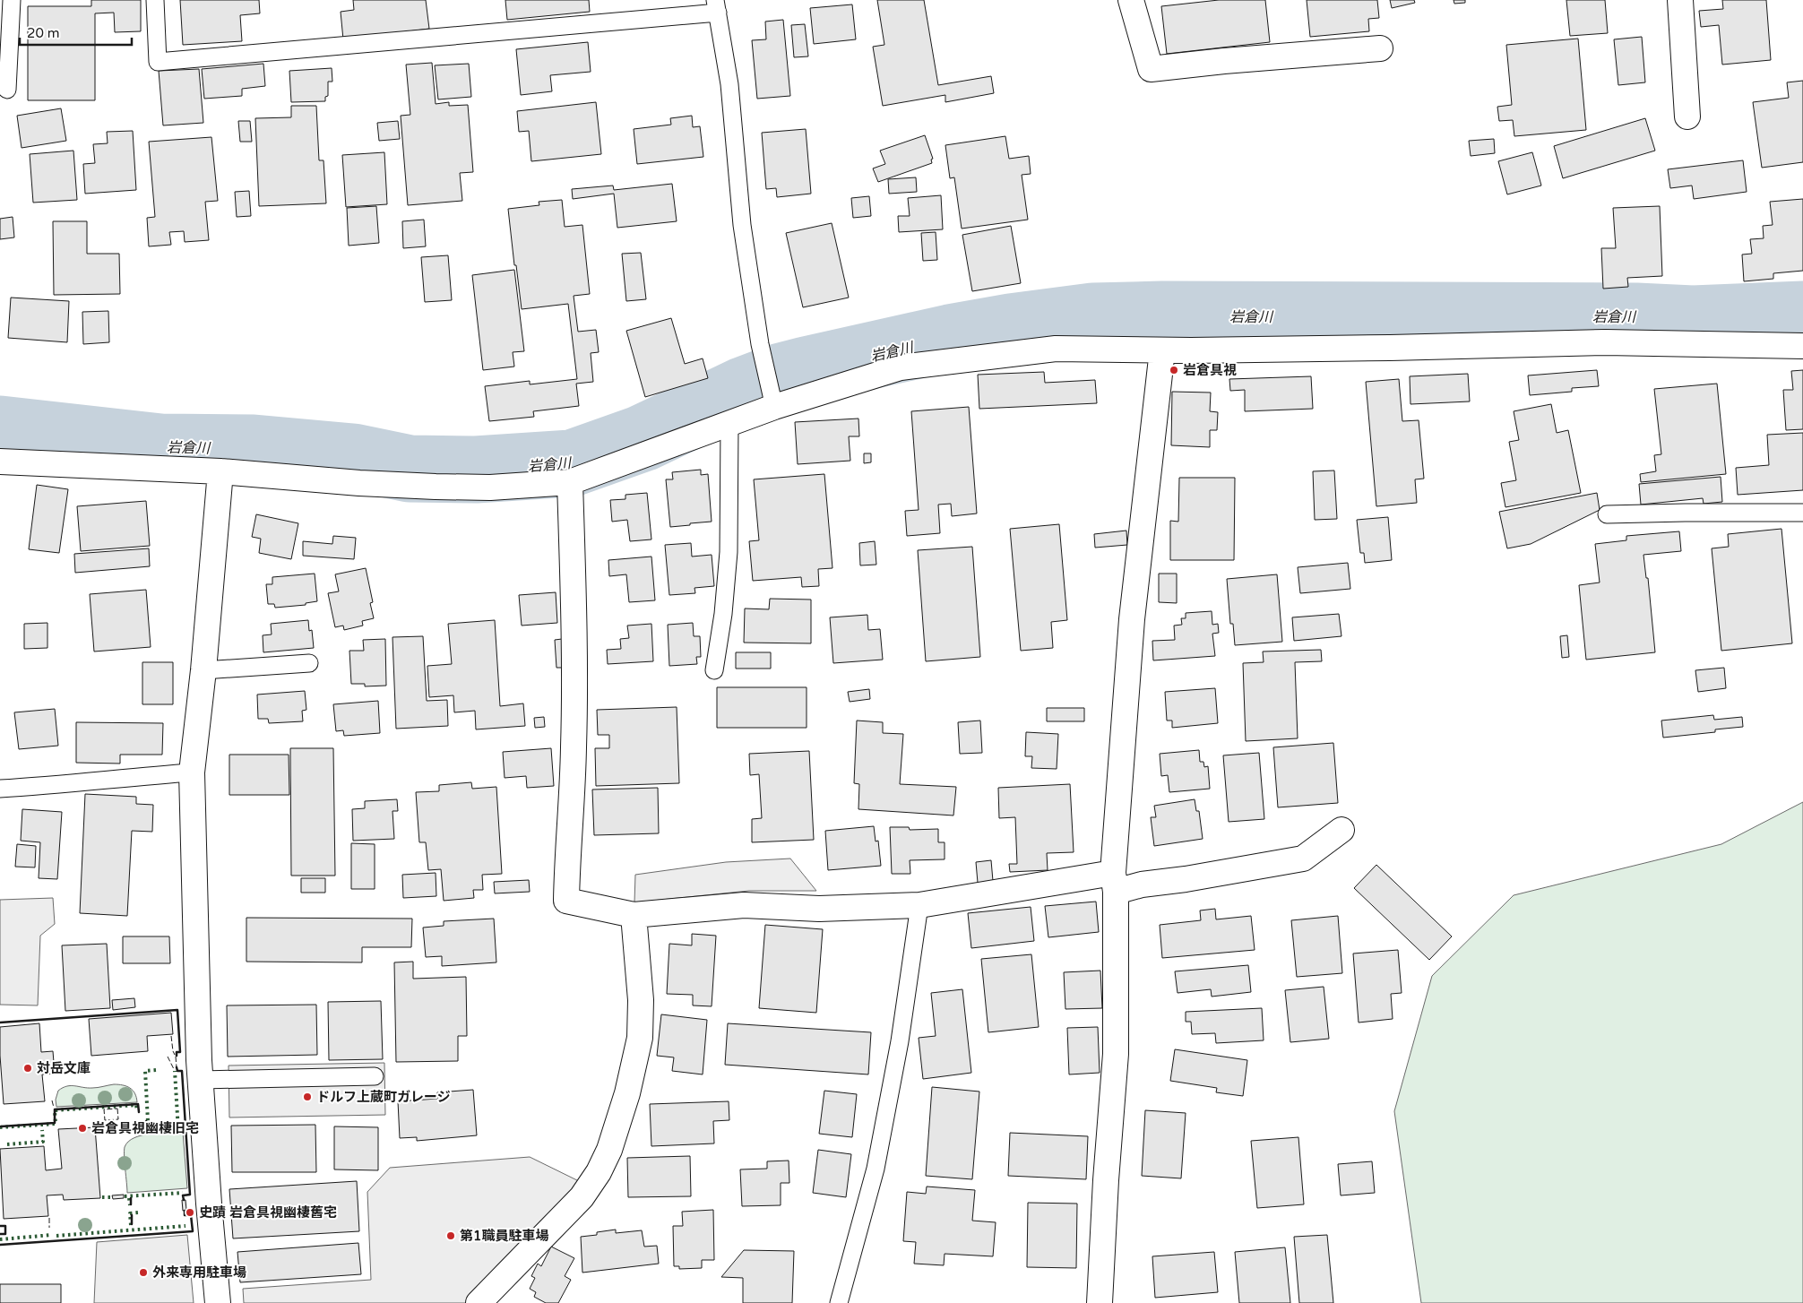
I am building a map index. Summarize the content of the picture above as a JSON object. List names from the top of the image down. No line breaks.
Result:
{"water":["岩倉川"],"places":["岩倉具視","対岳文庫","ドルフ上蔵町ガレージ","岩倉具視幽棲旧宅","史蹟 岩倉具視幽棲舊宅","第1職員駐車場","外来専用駐車場"],"scale_bar":"20 m"}
